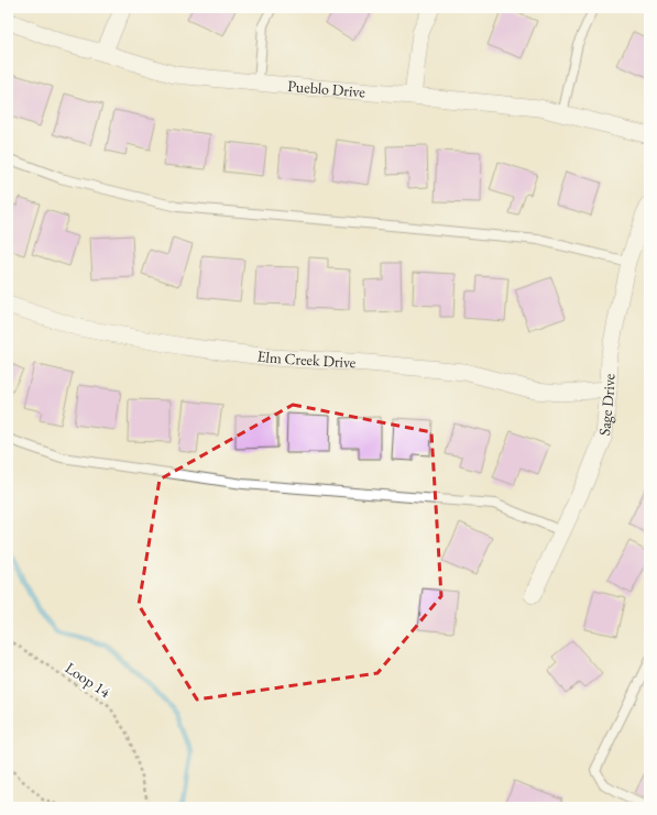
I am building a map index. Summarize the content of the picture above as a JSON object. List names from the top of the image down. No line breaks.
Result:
{"streets":{"street":["Pueblo Drive","Elm Creek Drive","Sage Drive"],"path":["Loop 14"]},"crossings":[["Elm Creek Drive","Sage Drive"]]}
